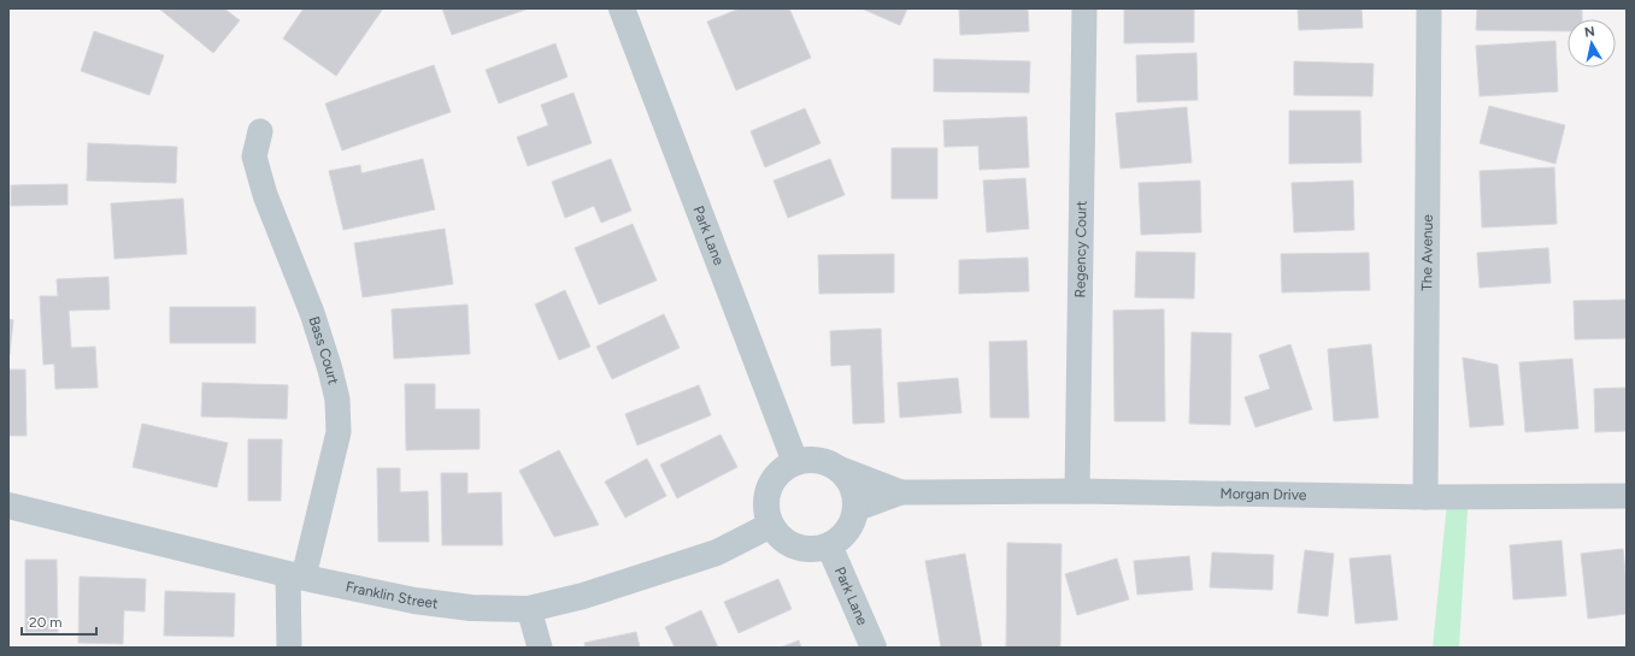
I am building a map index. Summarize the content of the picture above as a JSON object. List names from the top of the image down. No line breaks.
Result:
{"streets":{"street":["Park Lane","Regency Court","The Avenue","Bass Court","Morgan Drive","Franklin Street"]},"crossings":[["Park Lane","Morgan Drive"],["Park Lane","Franklin Street"],["Regency Court","Morgan Drive"],["The Avenue","Morgan Drive"],["Bass Court","Franklin Street"],["Morgan Drive","Franklin Street"]],"scale_bar":"20 m","north":"top"}
